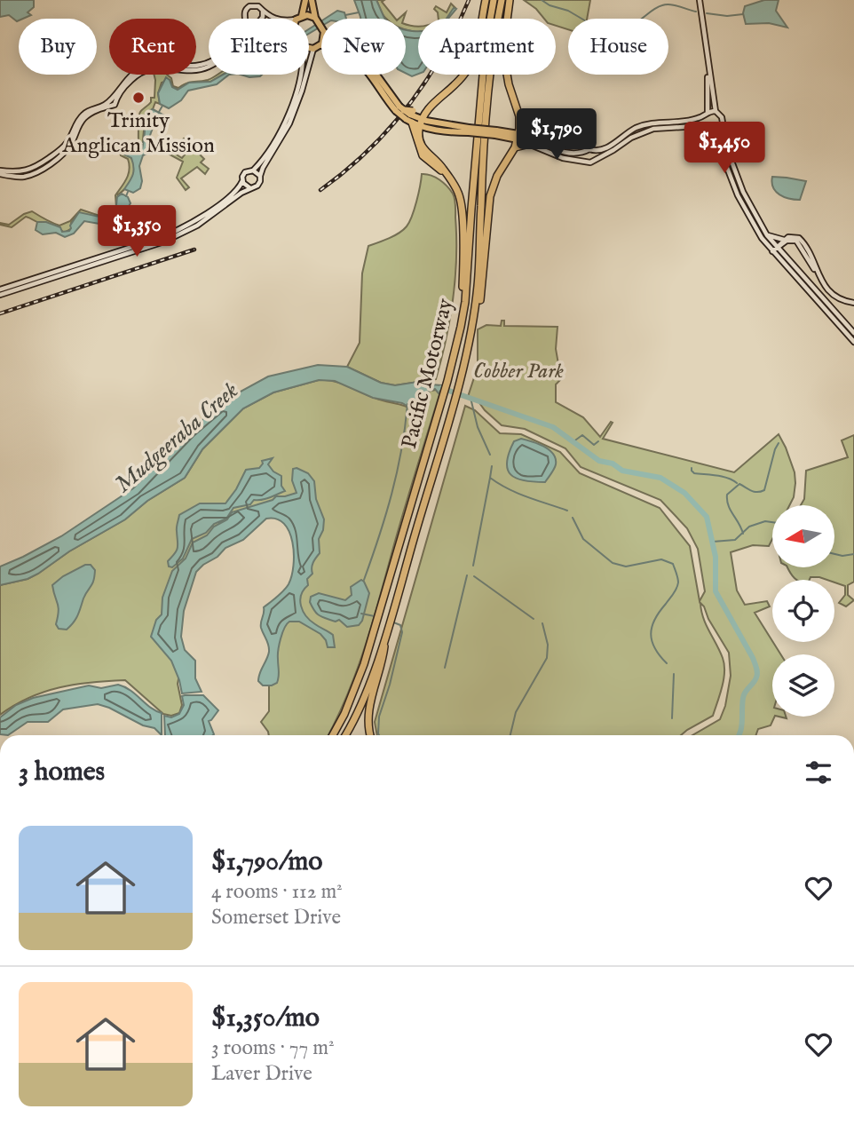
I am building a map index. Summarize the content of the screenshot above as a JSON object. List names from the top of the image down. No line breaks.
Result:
{"streets":{"highway":["Pacific Motorway"]},"water":["Mudgeeraba Creek"],"parks":["Cobber Park"],"places":["Trinity Anglican Mission"],"north":"left","page":{"chip":["Buy","Rent","Filters","New","Apartment","House"],"price":["$1,790","$1,450","$1,350"],"heading":"3 homes","list":[{"name":"$1,790/mo","note":"4 rooms · 112 m² · Somerset Drive"},{"name":"$1,350/mo","note":"3 rooms · 77 m² · Laver Drive"}]}}
